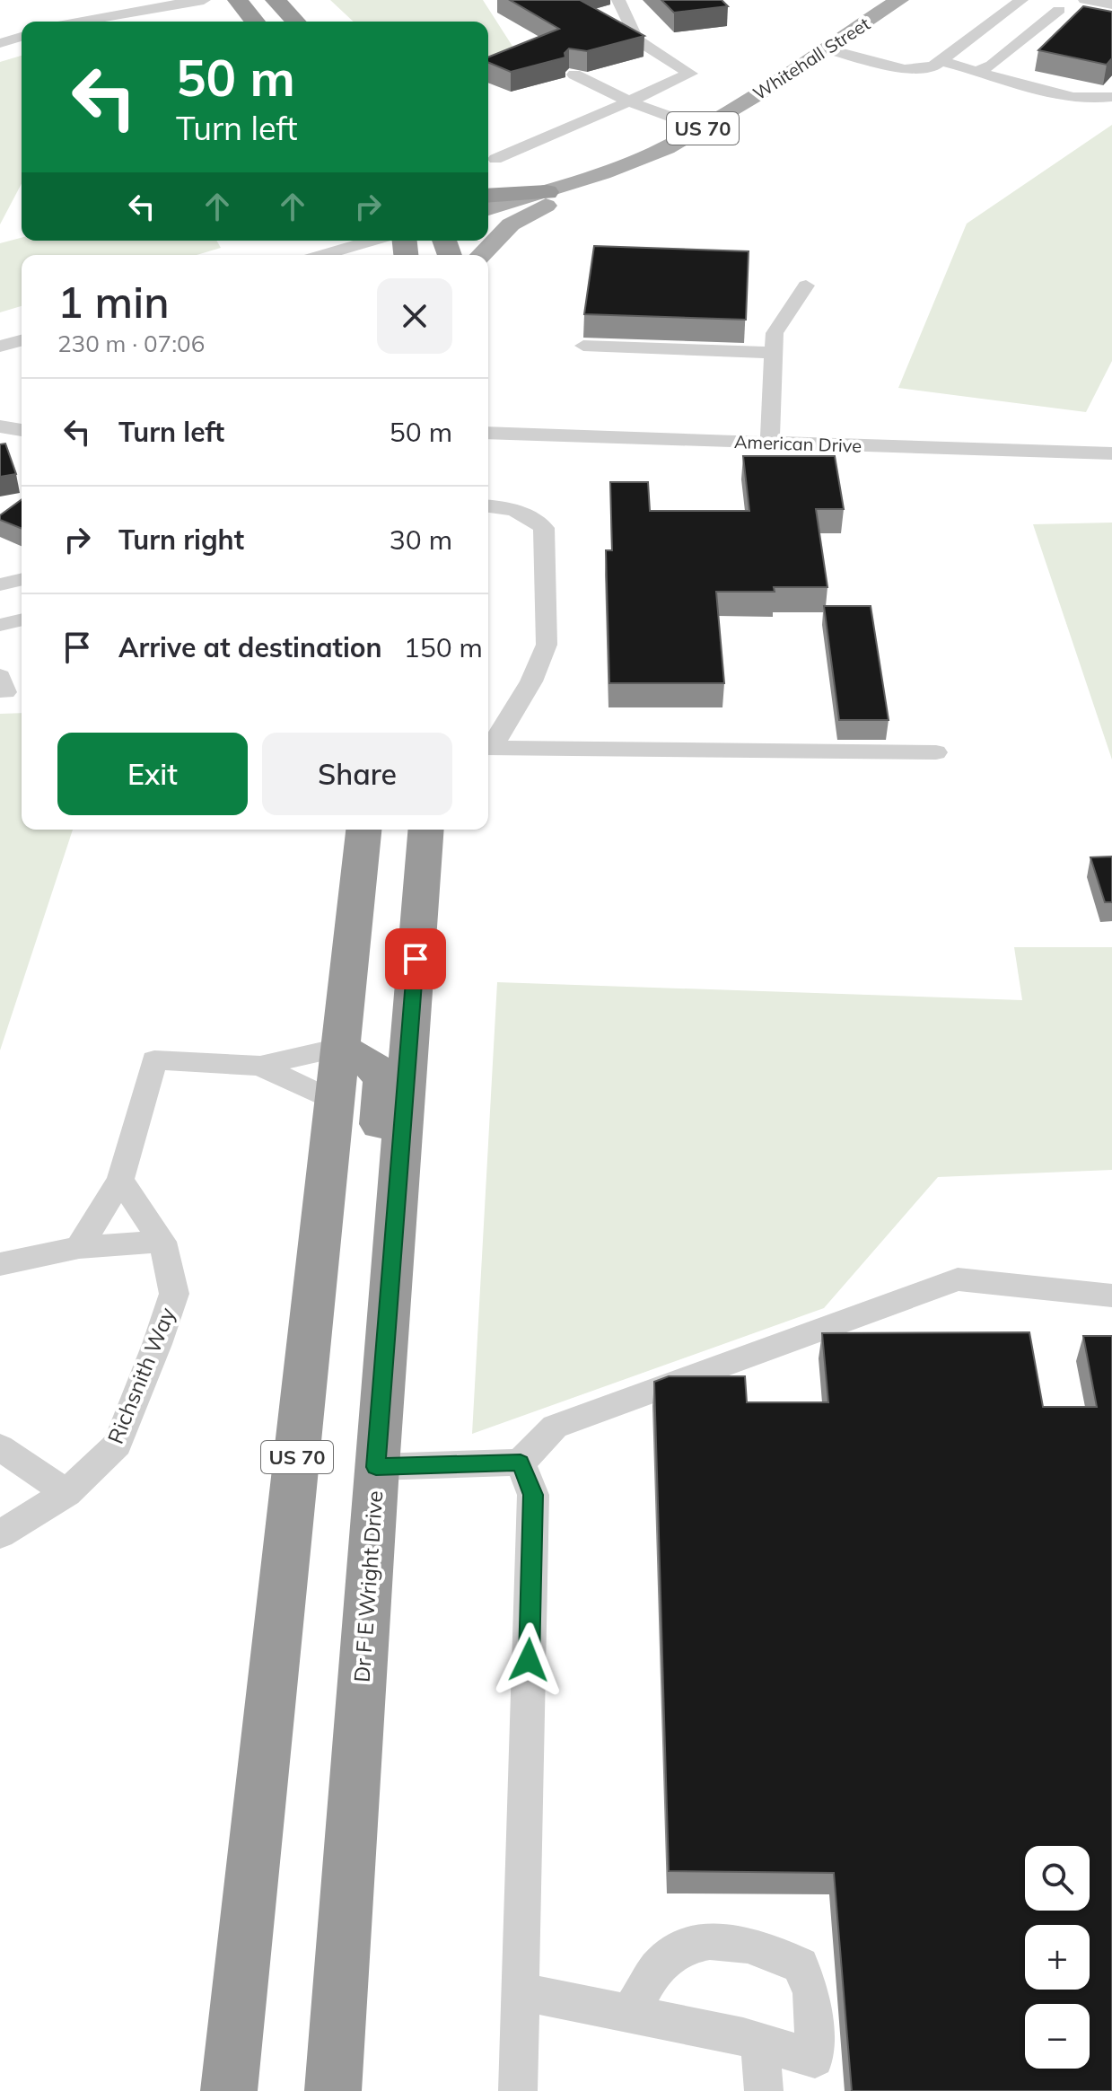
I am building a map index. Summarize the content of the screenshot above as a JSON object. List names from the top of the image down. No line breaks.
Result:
{"streets":{"highway":["US 70","Dr F E Wright Drive"],"main road":["Whitehall Street"],"street":["American Drive","Richsnith Way"]},"page":{"turn":["50 m","Turn left"],"heading":["1 min","230 m · 07:06"],"list":[{"name":"Turn left","value":"50 m"},{"name":"Turn right","value":"30 m"},{"name":"Arrive at destination","value":"150 m"}],"buttons":["Exit","Share"],"map_buttons":["+","−"]}}
